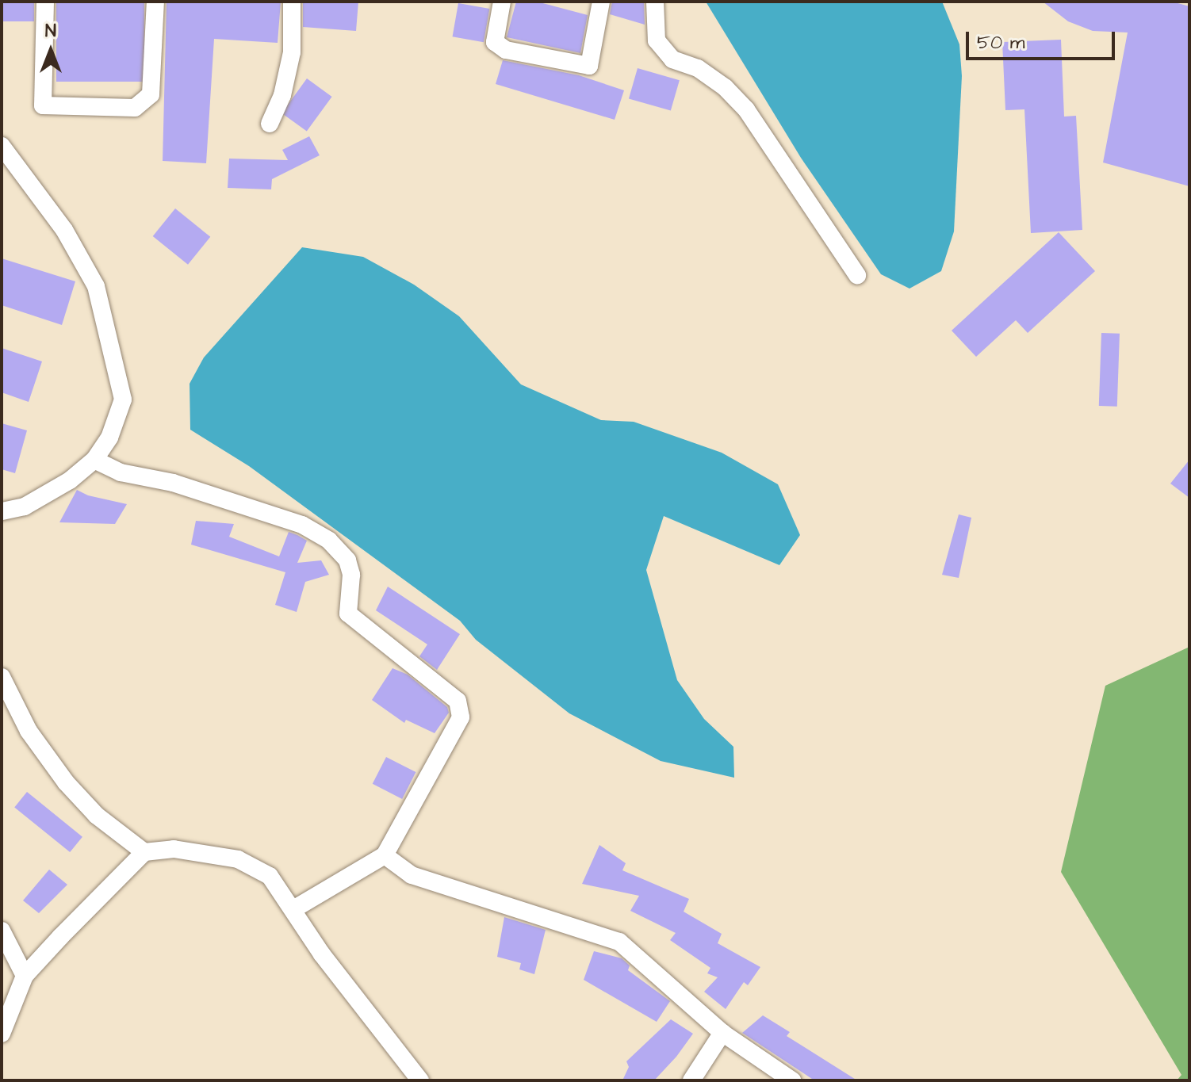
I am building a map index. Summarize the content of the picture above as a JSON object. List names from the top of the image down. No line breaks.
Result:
{"scale_bar":"50 m","north":"top"}
